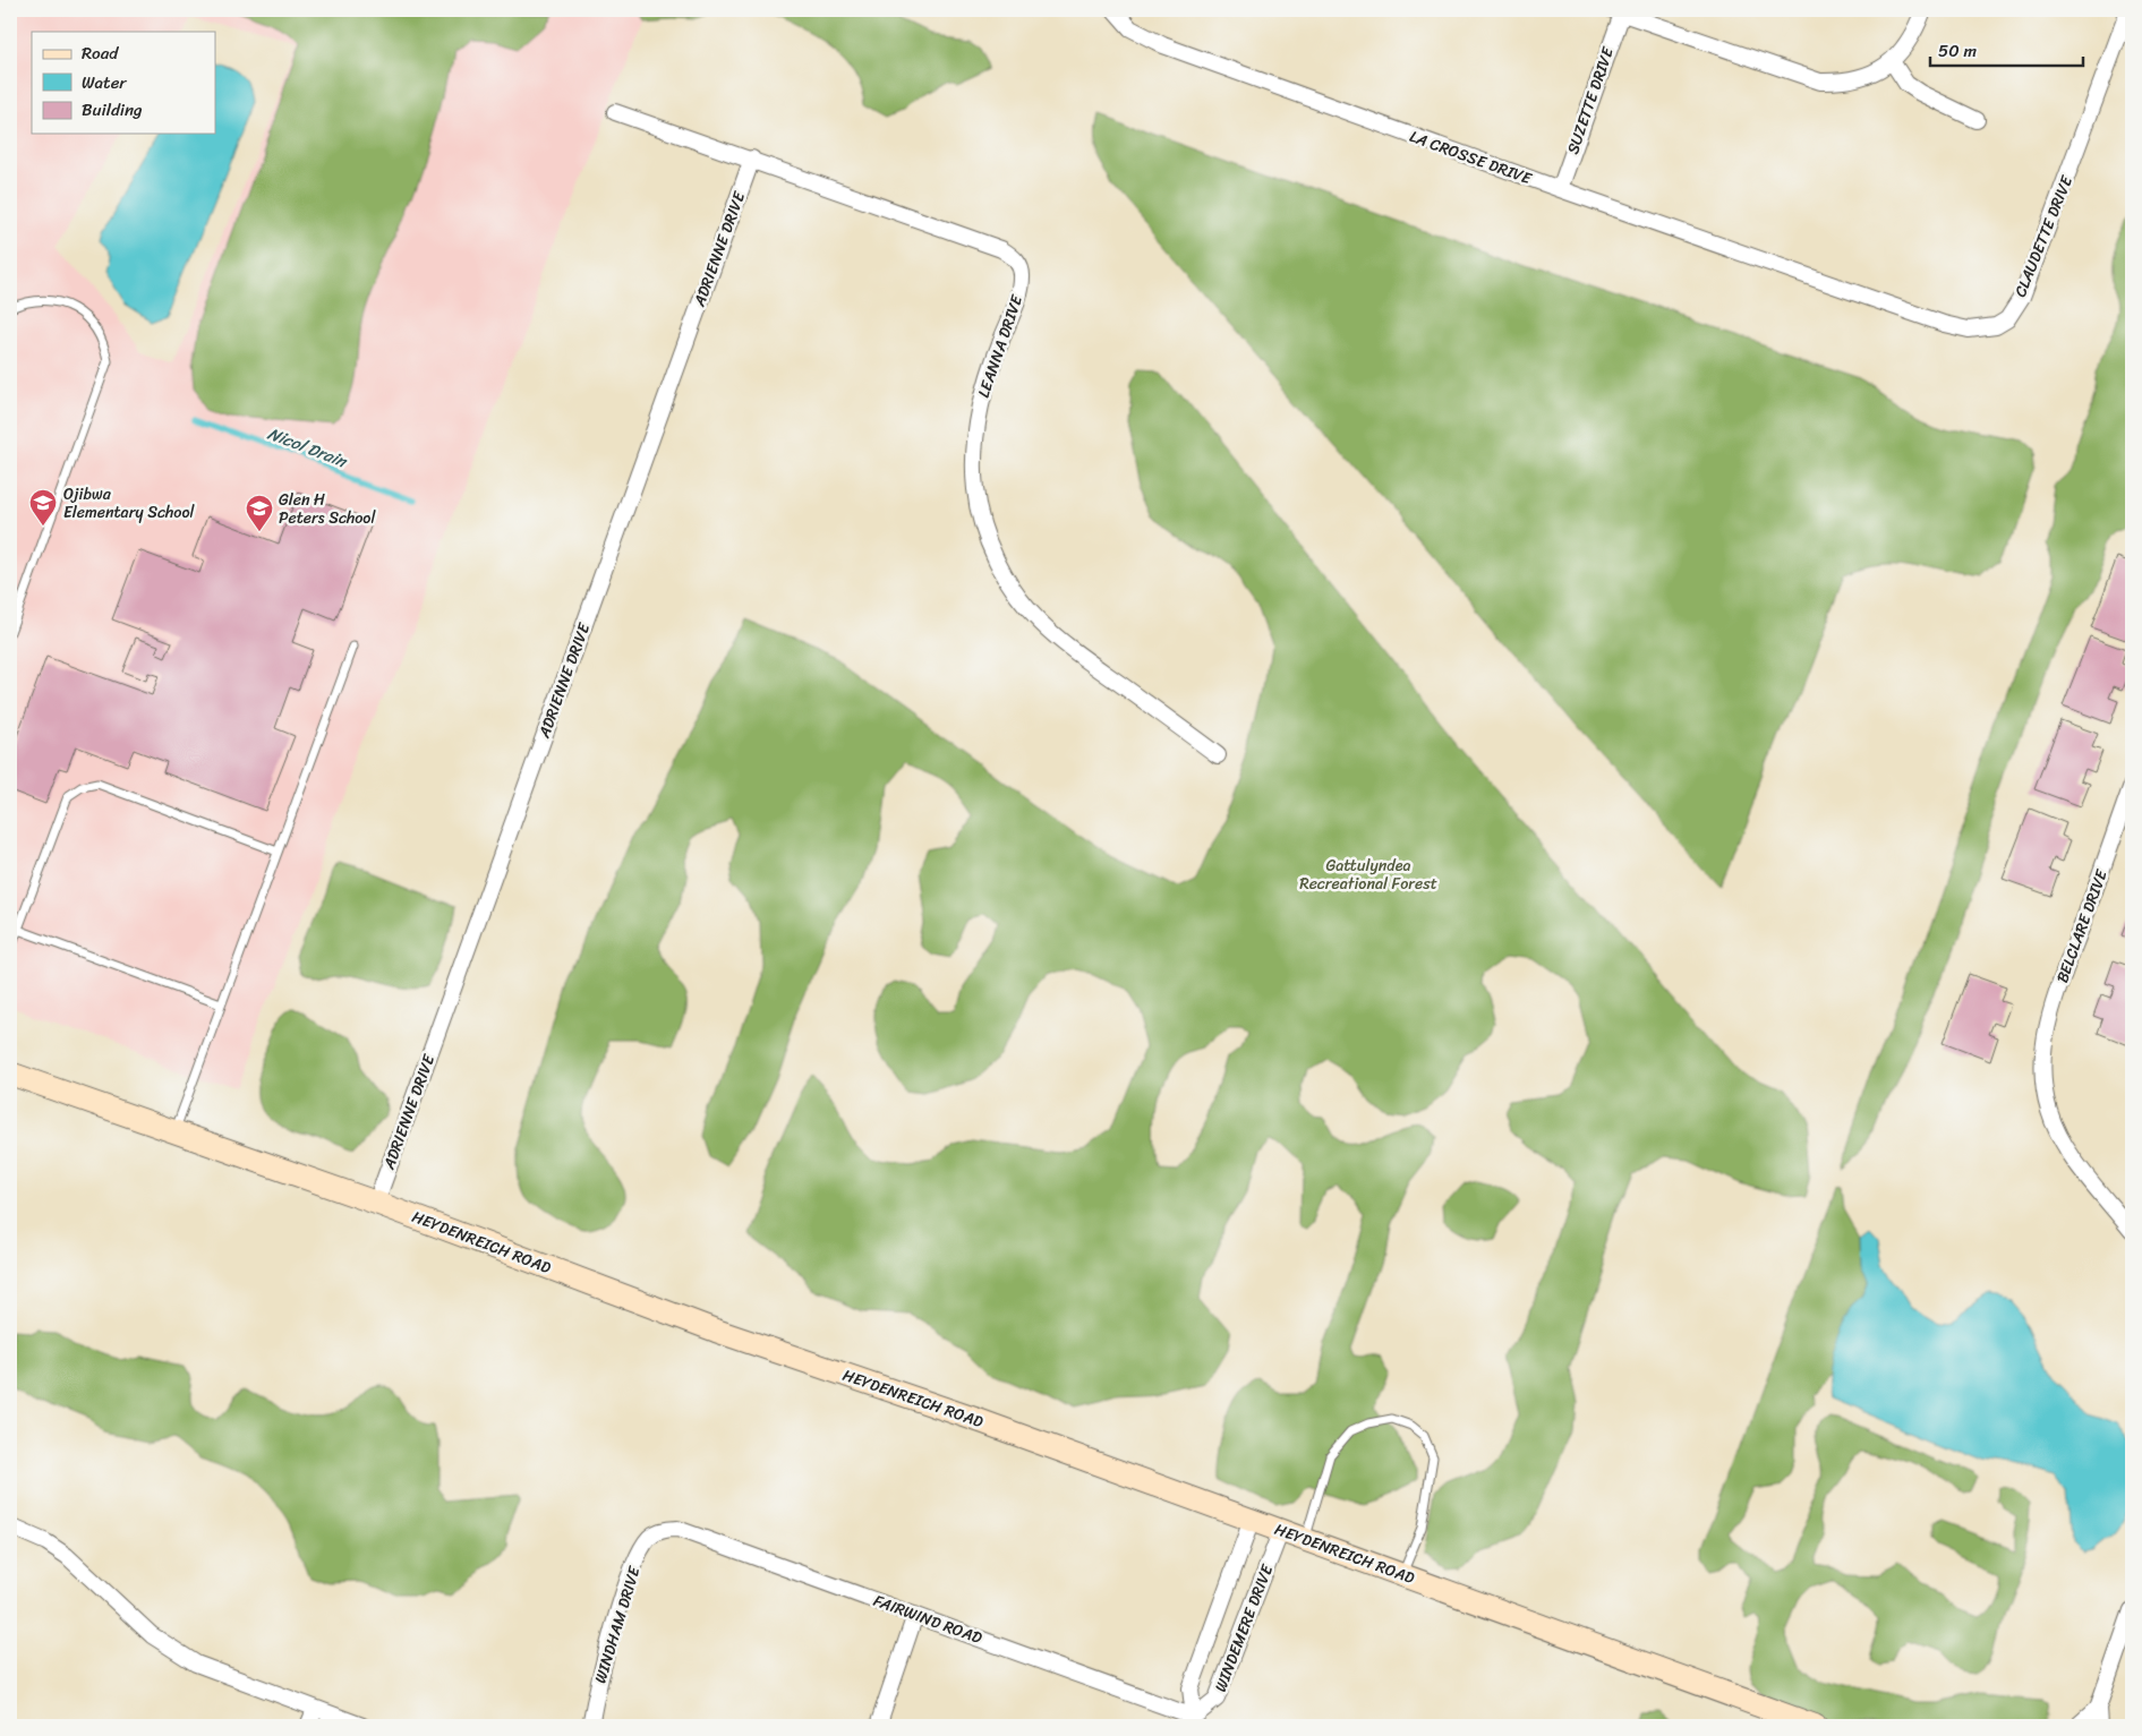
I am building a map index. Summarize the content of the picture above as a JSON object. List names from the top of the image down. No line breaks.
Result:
{"streets":{"street":["SUZETTE DRIVE","LA CROSSE DRIVE","CLAUDETTE DRIVE","ADRIENNE DRIVE","LEANNA DRIVE","BELCLARE DRIVE","HEYDENREICH ROAD","FAIRWIND ROAD","WINDHAM DRIVE","WINDEMERE DRIVE"]},"crossings":[["SUZETTE DRIVE","LA CROSSE DRIVE"],["LA CROSSE DRIVE","CLAUDETTE DRIVE"],["ADRIENNE DRIVE","LEANNA DRIVE"],["ADRIENNE DRIVE","HEYDENREICH ROAD"],["HEYDENREICH ROAD","WINDEMERE DRIVE"],["FAIRWIND ROAD","WINDHAM DRIVE"],["FAIRWIND ROAD","WINDEMERE DRIVE"]],"water":["Nicol Drain"],"parks":["Gattulyndea Recreational Forest"],"places":{"school or university":["Ojibwa Elementary School","Glen H Peters School"]},"legend":["Road","Water","Building"],"scale_bar":"50 m"}
